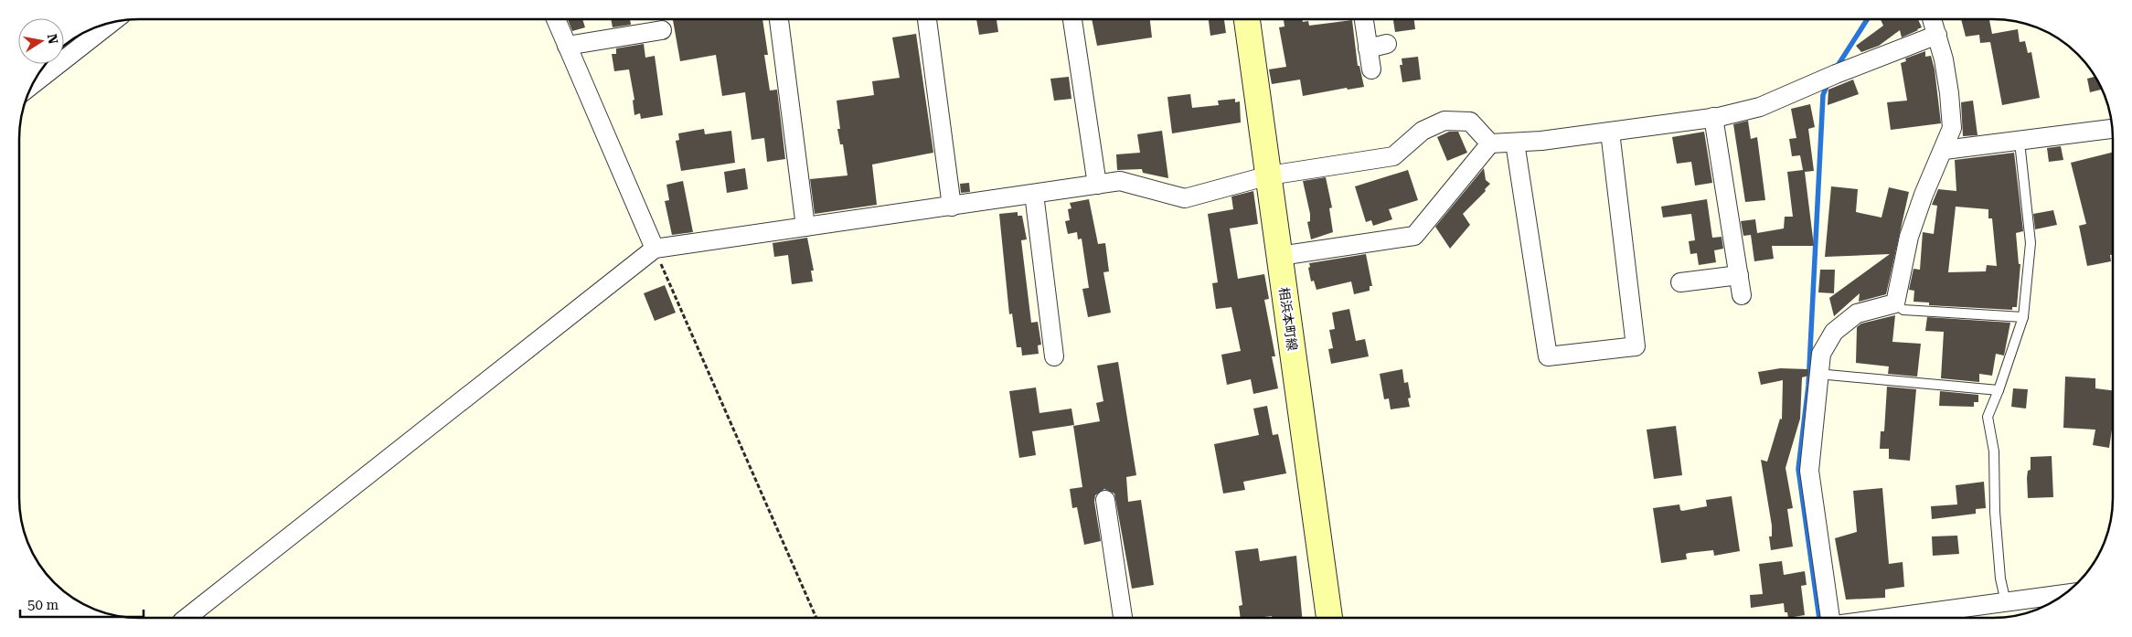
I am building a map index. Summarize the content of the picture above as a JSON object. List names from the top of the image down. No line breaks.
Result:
{"streets":{"main road":["相浜本町線"]},"scale_bar":"50 m","north":"right"}
